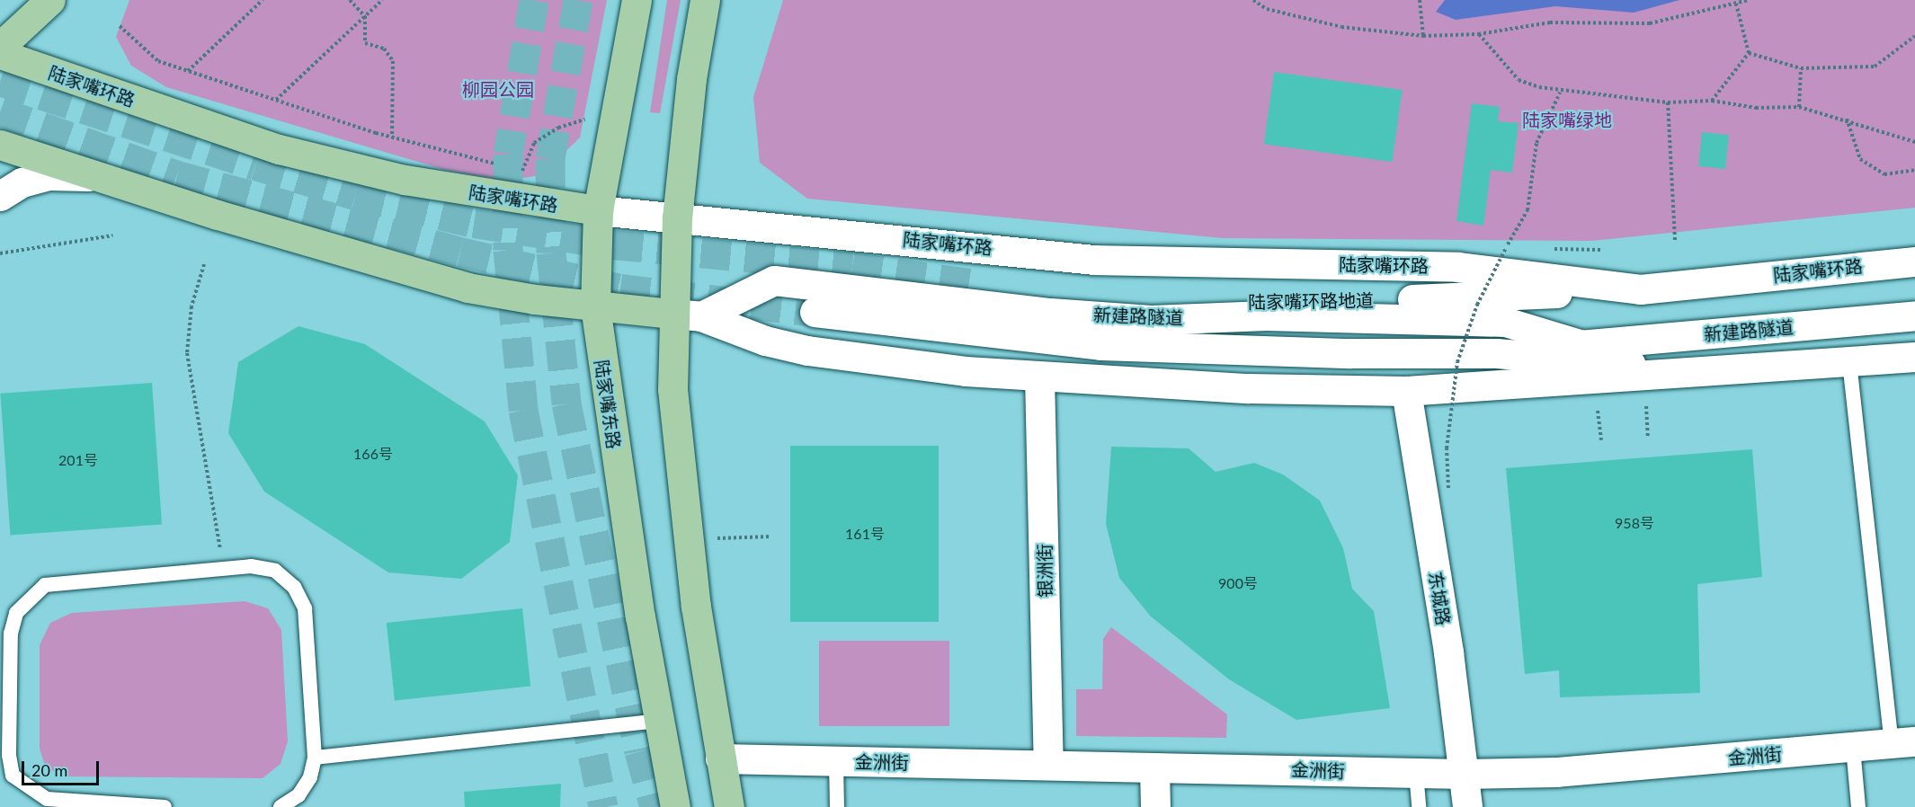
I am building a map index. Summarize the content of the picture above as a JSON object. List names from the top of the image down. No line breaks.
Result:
{"streets":{"main road":["陆家嘴环路","陆家嘴环路地道","新建路隧道","陆家嘴东路","银洲街","东城路","金洲街"]},"crossings":[["陆家嘴环路","陆家嘴环路地道"],["陆家嘴环路","陆家嘴东路"],["银洲街","金洲街"],["东城路","金洲街"]],"parks":["柳园公园","陆家嘴绿地"],"house_numbers":["166号","201号","958号","161号","900号"],"scale_bar":"20 m"}
